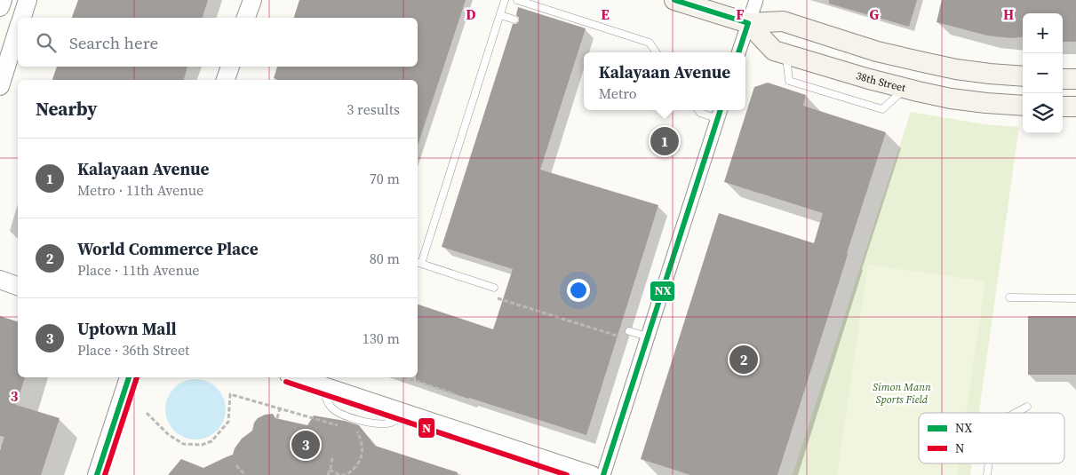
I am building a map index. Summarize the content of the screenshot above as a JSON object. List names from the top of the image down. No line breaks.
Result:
{"streets":{"main road":["38th Street"]},"parks":["Simon Mann Sports Field"],"lines":["transit line NX","transit line N"],"legend":["NX","N"],"page":{"map_buttons":["+","−"],"search":"Search here","popup":["Kalayaan Avenue","Metro"],"heading":["Nearby","3 results"],"pins":["1","2","3"],"list":[{"mark":"1","name":"Kalayaan Avenue","note":"Metro · 11th Avenue","value":"70 m"},{"mark":"2","name":"World Commerce Place","note":"Place · 11th Avenue","value":"80 m"},{"mark":"3","name":"Uptown Mall","note":"Place · 36th Street","value":"130 m"}]},"grid":{"columns":["D","E","F","G","H"],"rows":["3"]}}
